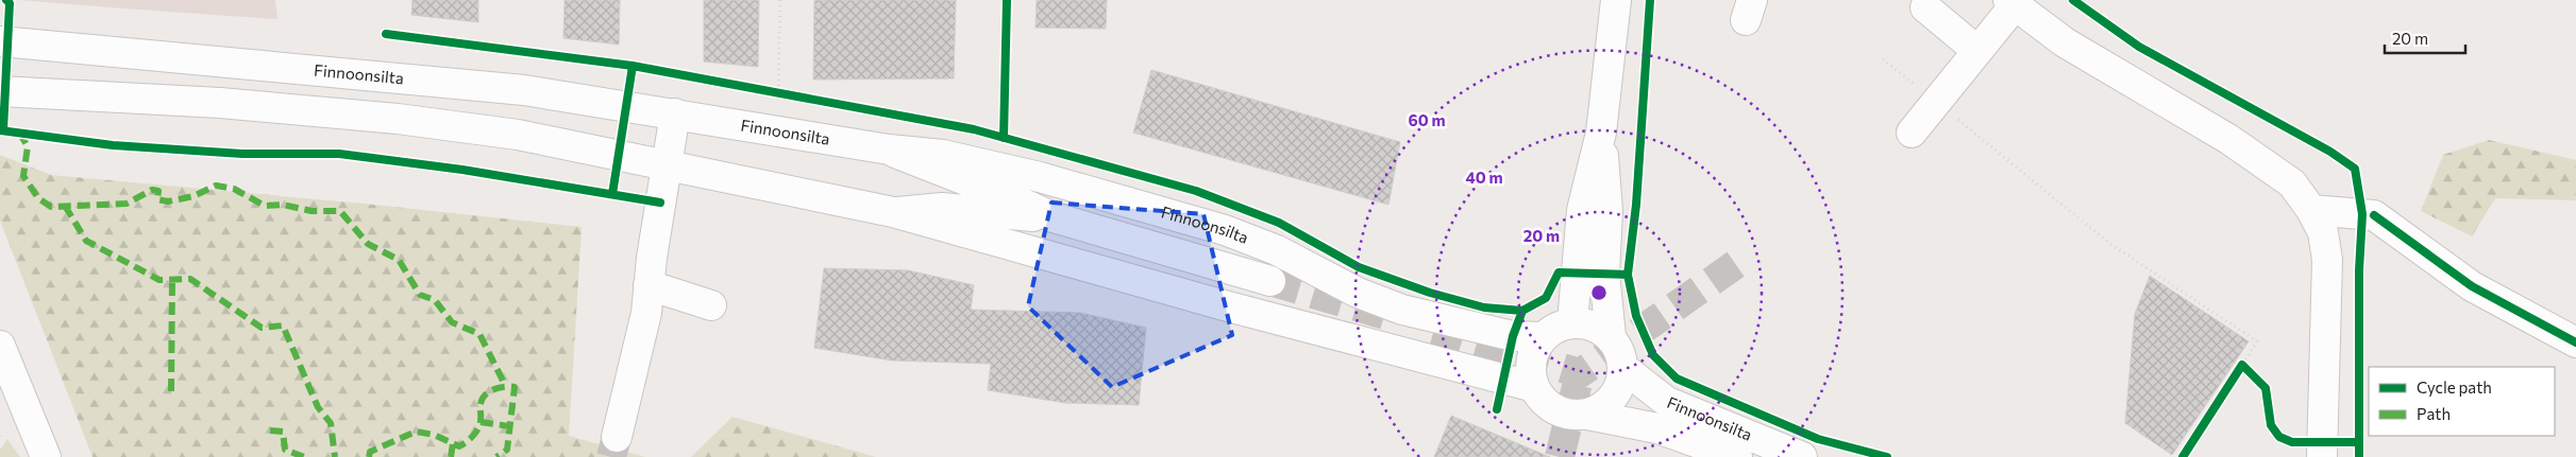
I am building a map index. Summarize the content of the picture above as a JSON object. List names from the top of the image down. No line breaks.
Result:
{"streets":{"main road":["Finnoonsilta"]},"legend":["Cycle path","Path"],"scale_bar":"20 m","rings":["60 m","40 m","20 m"]}
